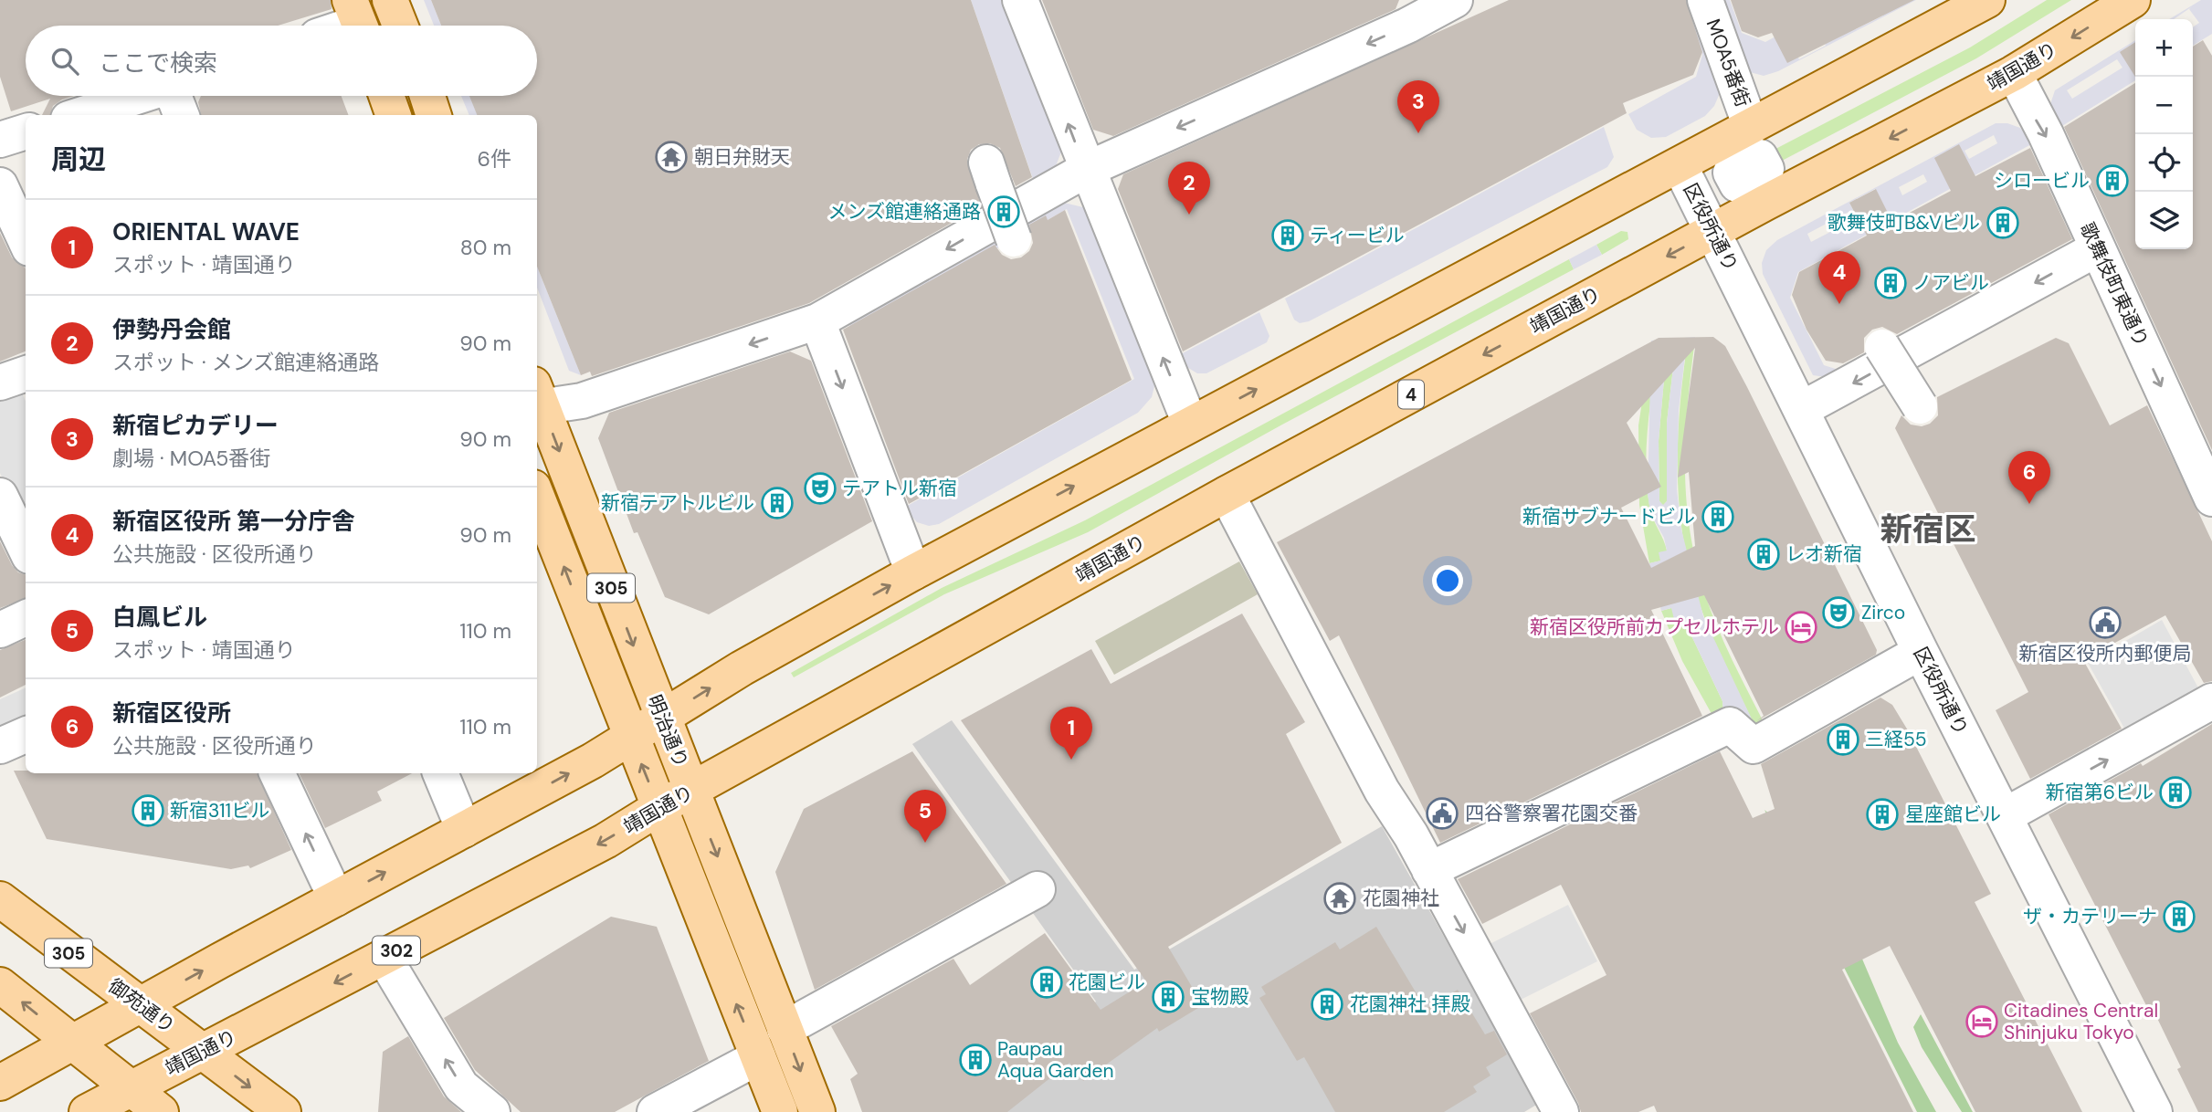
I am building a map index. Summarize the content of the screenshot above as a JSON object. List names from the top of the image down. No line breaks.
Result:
{"streets":{"main road":["靖国通り","4","305","明治通り","302","御苑通り"],"street":["MOA5番街","区役所通り","歌舞伎町東通り"]},"crossings":[["靖国通り","区役所通り"],["靖国通り","歌舞伎町東通り"],["靖国通り","明治通り"],["靖国通り","御苑通り"]],"one_way":["歌舞伎町東通り"],"districts":["新宿区"],"places":{"temple":["朝日弁財天","花園神社"],"building":["シロービル","メンズ館連絡通路","歌舞伎町B&Vビル","ティービル","ノアビル","新宿テアトルビル","新宿サブナードビル","レオ新宿","三経55","新宿第6ビル","新宿311ビル","星座館ビル","ザ・カテリーナ","花園ビル","宝物殿","花園神社 拝殿","Paupau Aqua Garden"],"theatre":["テアトル新宿","Zirco"],"public building":["新宿区役所内郵便局","四谷警察署花園交番"],"hotel":["新宿区役所前カプセルホテル","Citadines Central Shinjuku Tokyo"]},"page":{"map_buttons":["+","−"],"search":"ここで検索","pins":["3","2","4","6","1","5"],"heading":["周辺","6件"],"list":[{"mark":"1","name":"ORIENTAL WAVE","note":"スポット · 靖国通り","value":"80 m"},{"mark":"2","name":"伊勢丹会館","note":"スポット · メンズ館連絡通路","value":"90 m"},{"mark":"3","name":"新宿ピカデリー","note":"劇場 · MOA5番街","value":"90 m"},{"mark":"4","name":"新宿区役所 第一分庁舎","note":"公共施設 · 区役所通り","value":"90 m"},{"mark":"5","name":"白鳳ビル","note":"スポット · 靖国通り","value":"110 m"},{"mark":"6","name":"新宿区役所","note":"公共施設 · 区役所通り","value":"110 m"}]}}
